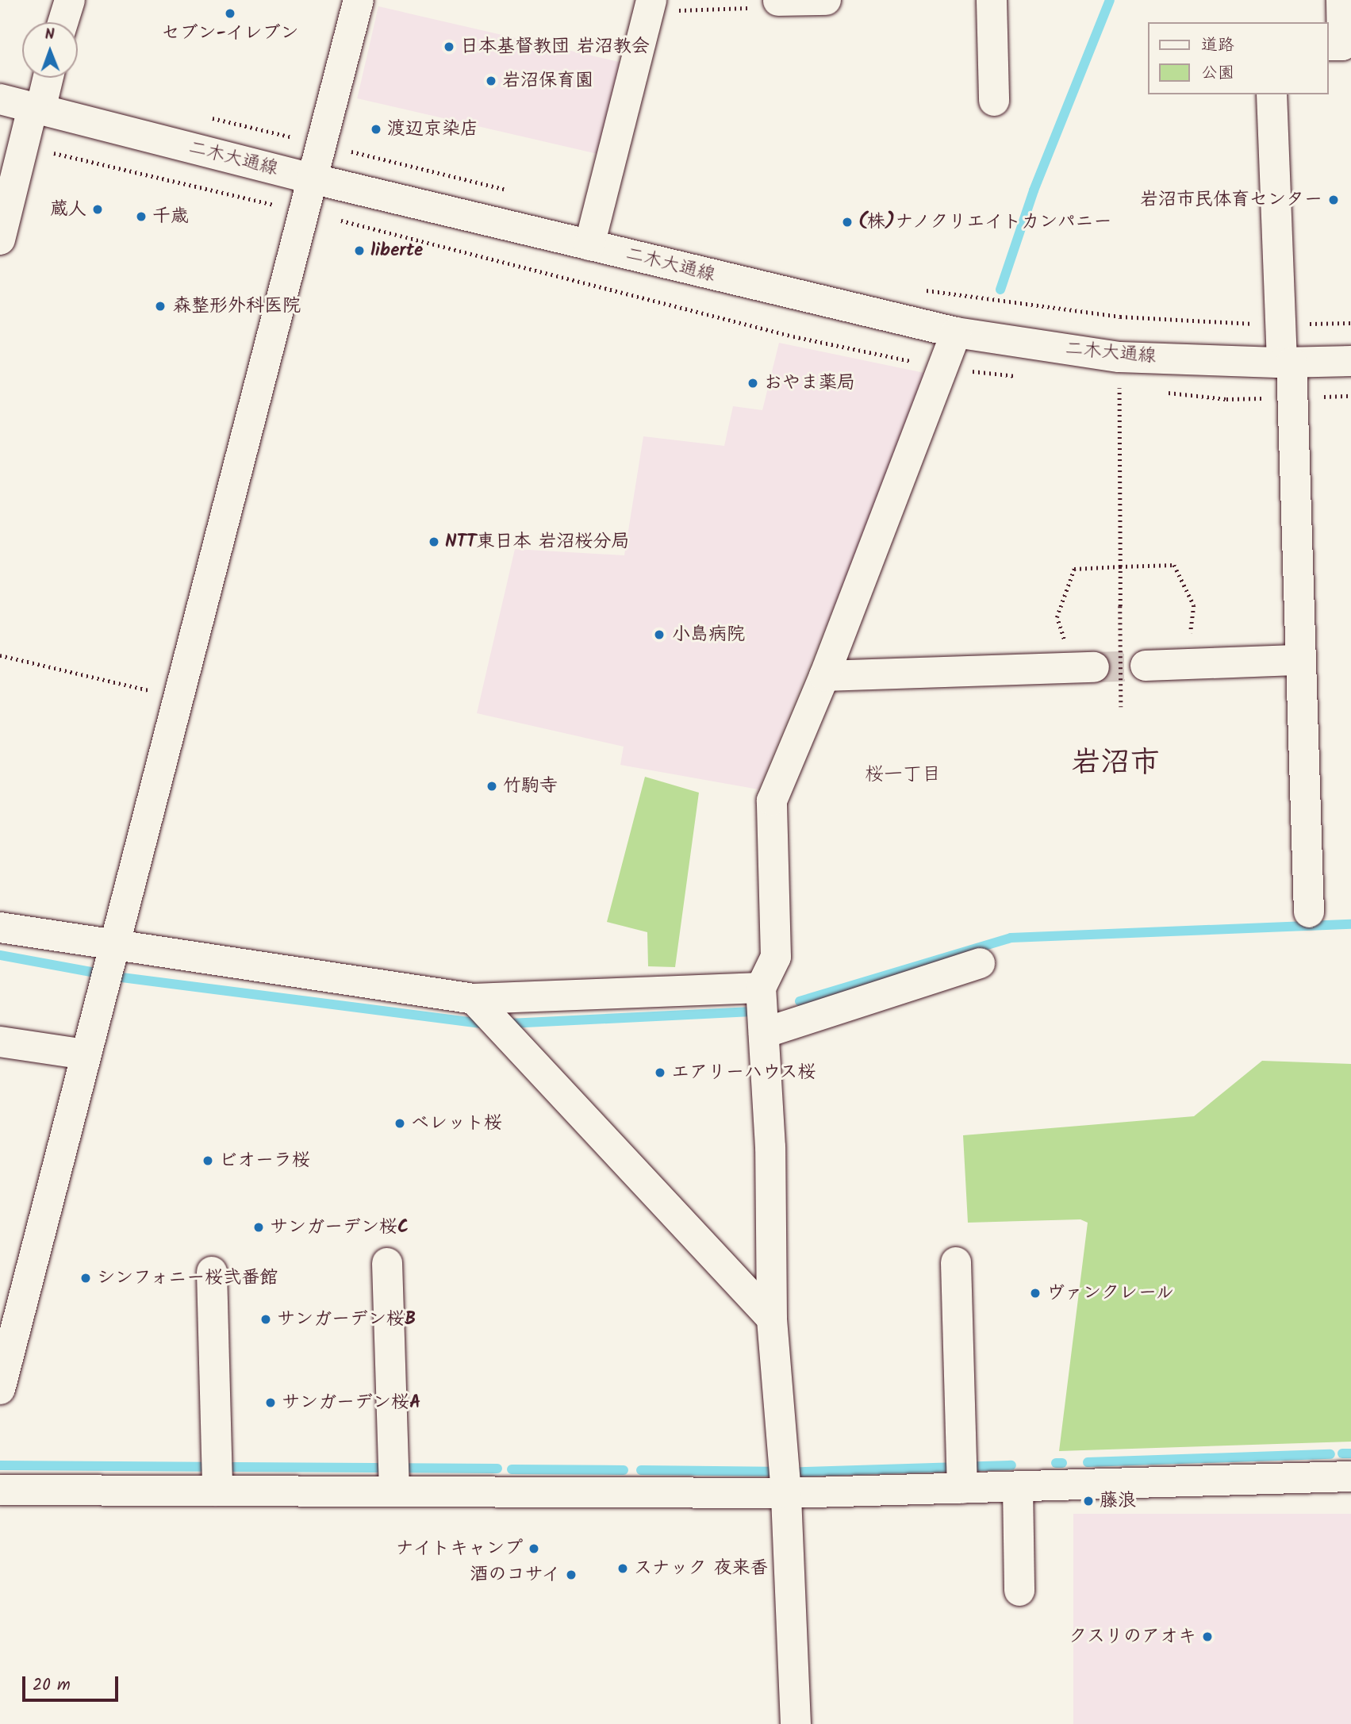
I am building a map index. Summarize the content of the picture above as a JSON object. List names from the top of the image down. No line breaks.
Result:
{"streets":{"street":["二木大通線"]},"districts":["岩沼市","桜一丁目"],"places":["セブン-イレブン","日本基督教団 岩沼教会","岩沼保育園","渡辺京染店","岩沼市民体育センター","蔵人","千歳","(株)ナノクリエイトカンパニー","liberte","森整形外科医院","おやま薬局","NTT東日本 岩沼桜分局","小島病院","竹駒寺","エアリーハウス桜","ベレット桜","ビオーラ桜","サンガーデン桜C","シンフォニー桜弐番館","ヴァンクレール","サンガーデン桜B","サンガーデン桜A","藤浪","ナイトキャンプ","スナック 夜来香","酒のコサイ","クスリのアオキ"],"legend":["道路","公園"],"scale_bar":"20 m","north":"top"}
